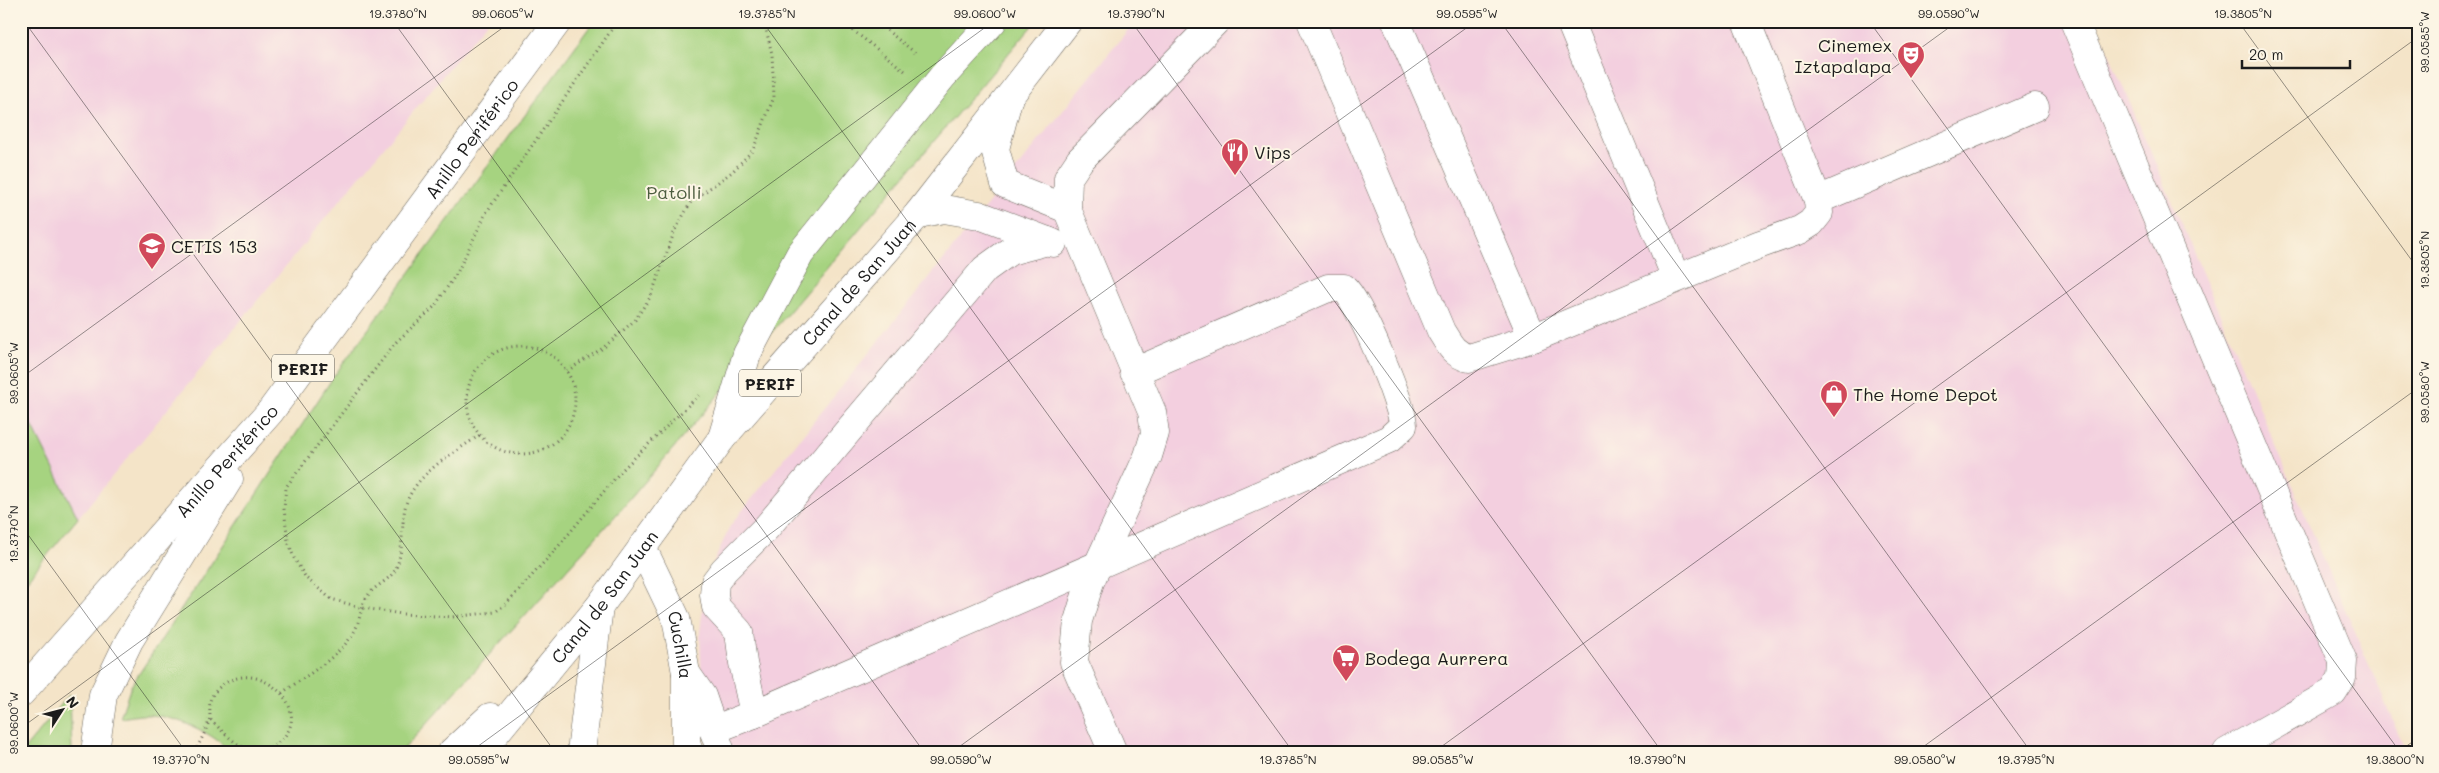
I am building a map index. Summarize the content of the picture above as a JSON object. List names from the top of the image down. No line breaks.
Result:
{"streets":{"main road":["Anillo Periférico","Canal de San Juan","PERIF","Cuchilla"]},"crossings":[["Canal de San Juan","Cuchilla"]],"parks":["Patolli"],"places":{"theatre":["Cinemex Iztapalapa"],"restaurant":["Vips"],"school or university":["CETIS 153"],"shop":["The Home Depot"],"supermarket":["Bodega Aurrera"]},"scale_bar":"20 m","north":"top right","coordinates":["19.3780°N","99.0605°W","19.3785°N","99.0600°W","19.3790°N","99.0595°W","99.0590°W","19.3805°N","99.0585°W","99.0580°W","19.3770°N","19.3795°N","19.3800°N"]}
